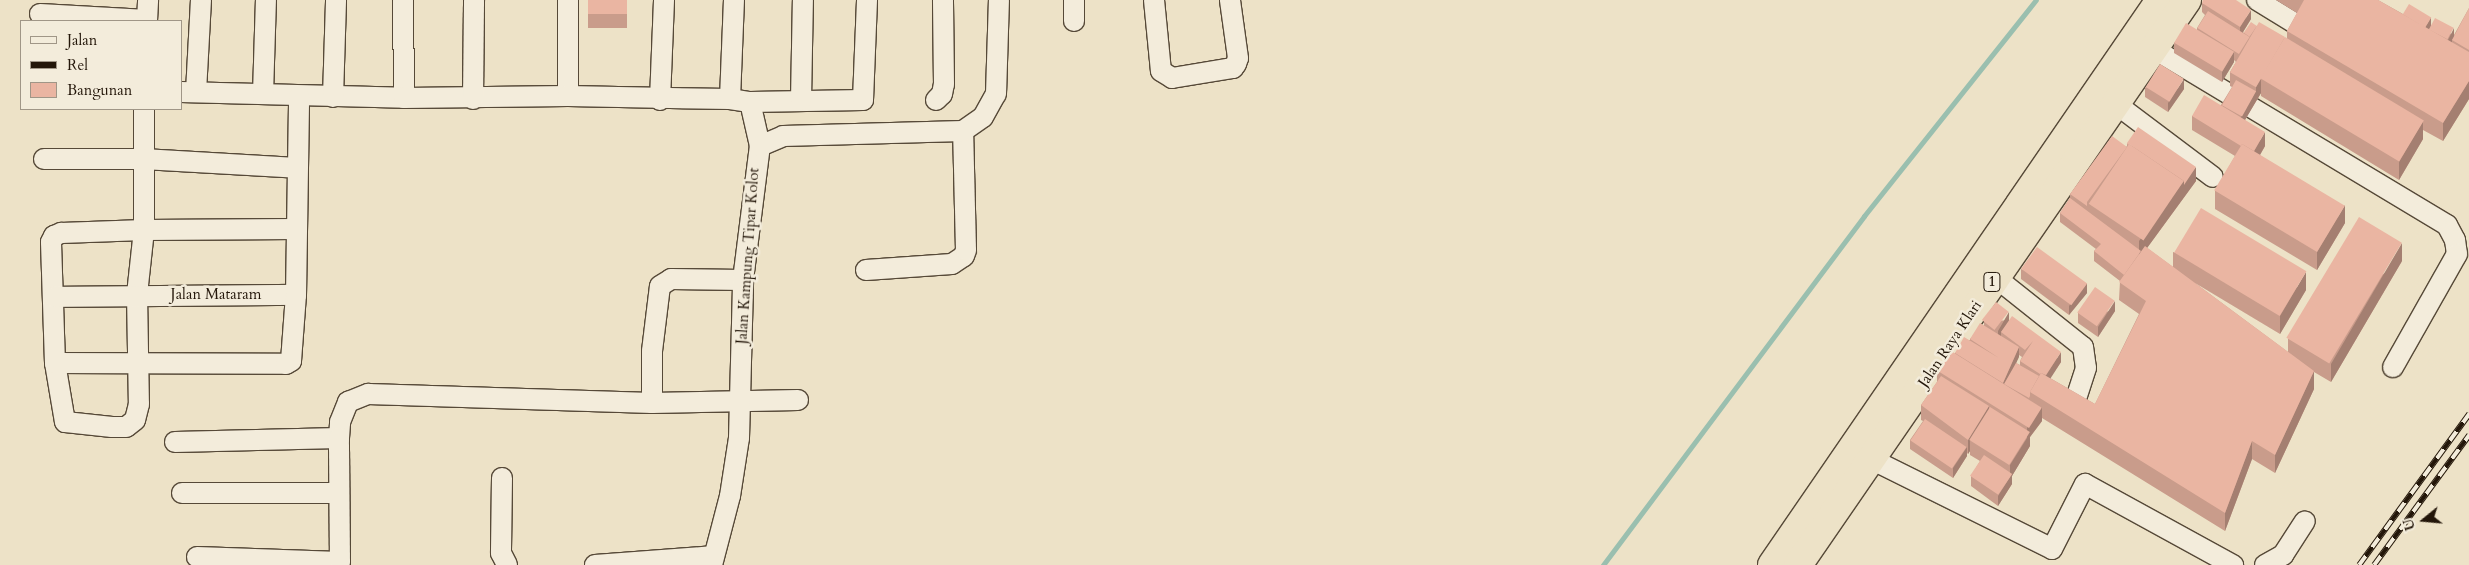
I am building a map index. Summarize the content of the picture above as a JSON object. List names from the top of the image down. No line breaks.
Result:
{"streets":{"highway":["1","Jalan Raya Klari"],"street":["Jalan Kampung Tipar Kolot","Jalan Mataram"]},"legend":["Jalan","Rel","Bangunan"],"north":"left"}
